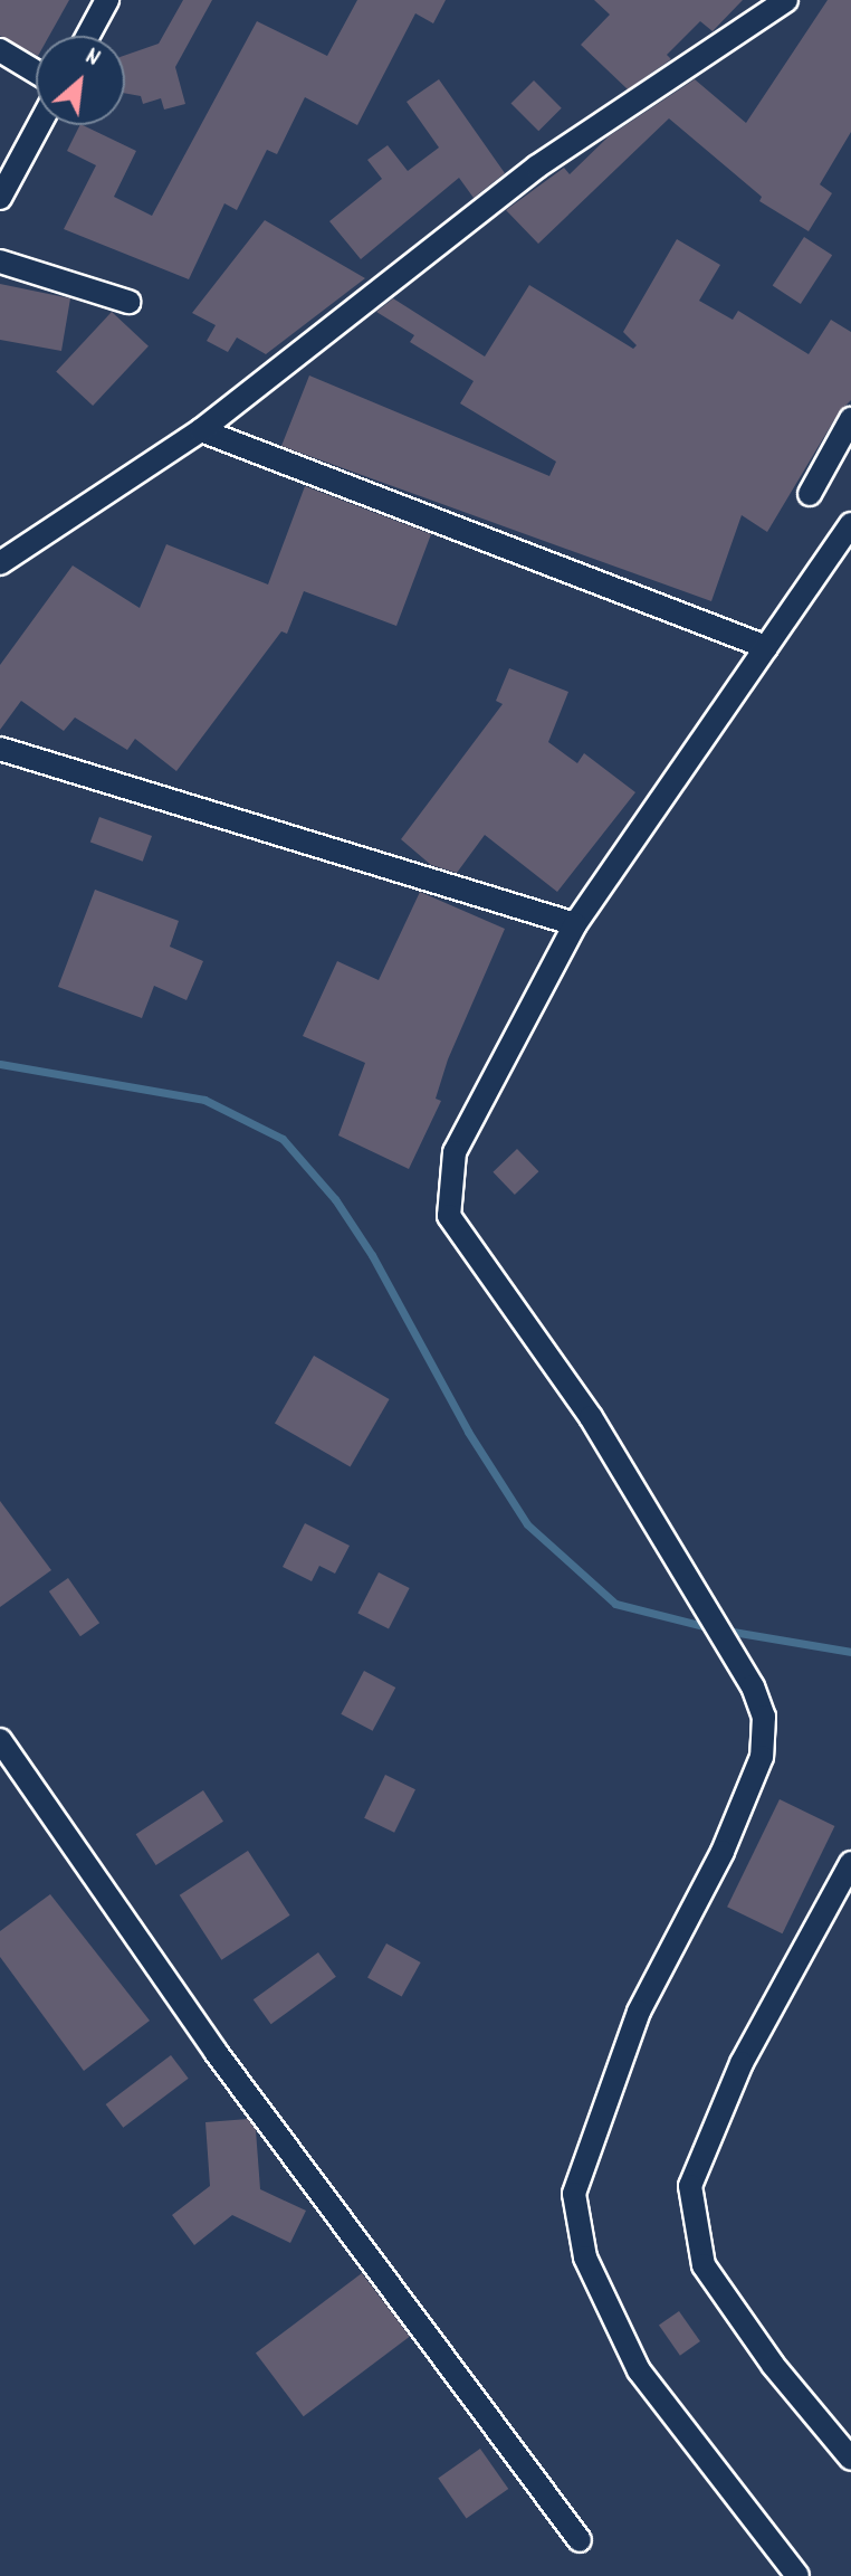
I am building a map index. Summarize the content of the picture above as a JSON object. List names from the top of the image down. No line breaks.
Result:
{"north":"top right"}
